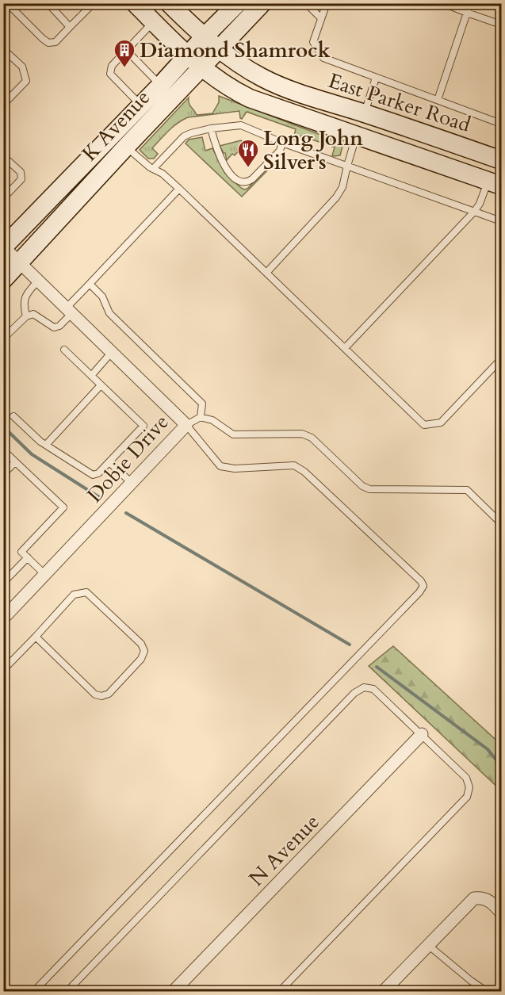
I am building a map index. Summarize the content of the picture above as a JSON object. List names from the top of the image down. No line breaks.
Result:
{"streets":{"main road":["East Parker Road","K Avenue"],"street":["Dobie Drive","N Avenue"]},"crossings":[["East Parker Road","K Avenue"],["K Avenue","Dobie Drive"]],"places":{"building":["Diamond Shamrock"],"restaurant":["Long John Silver's"]}}
